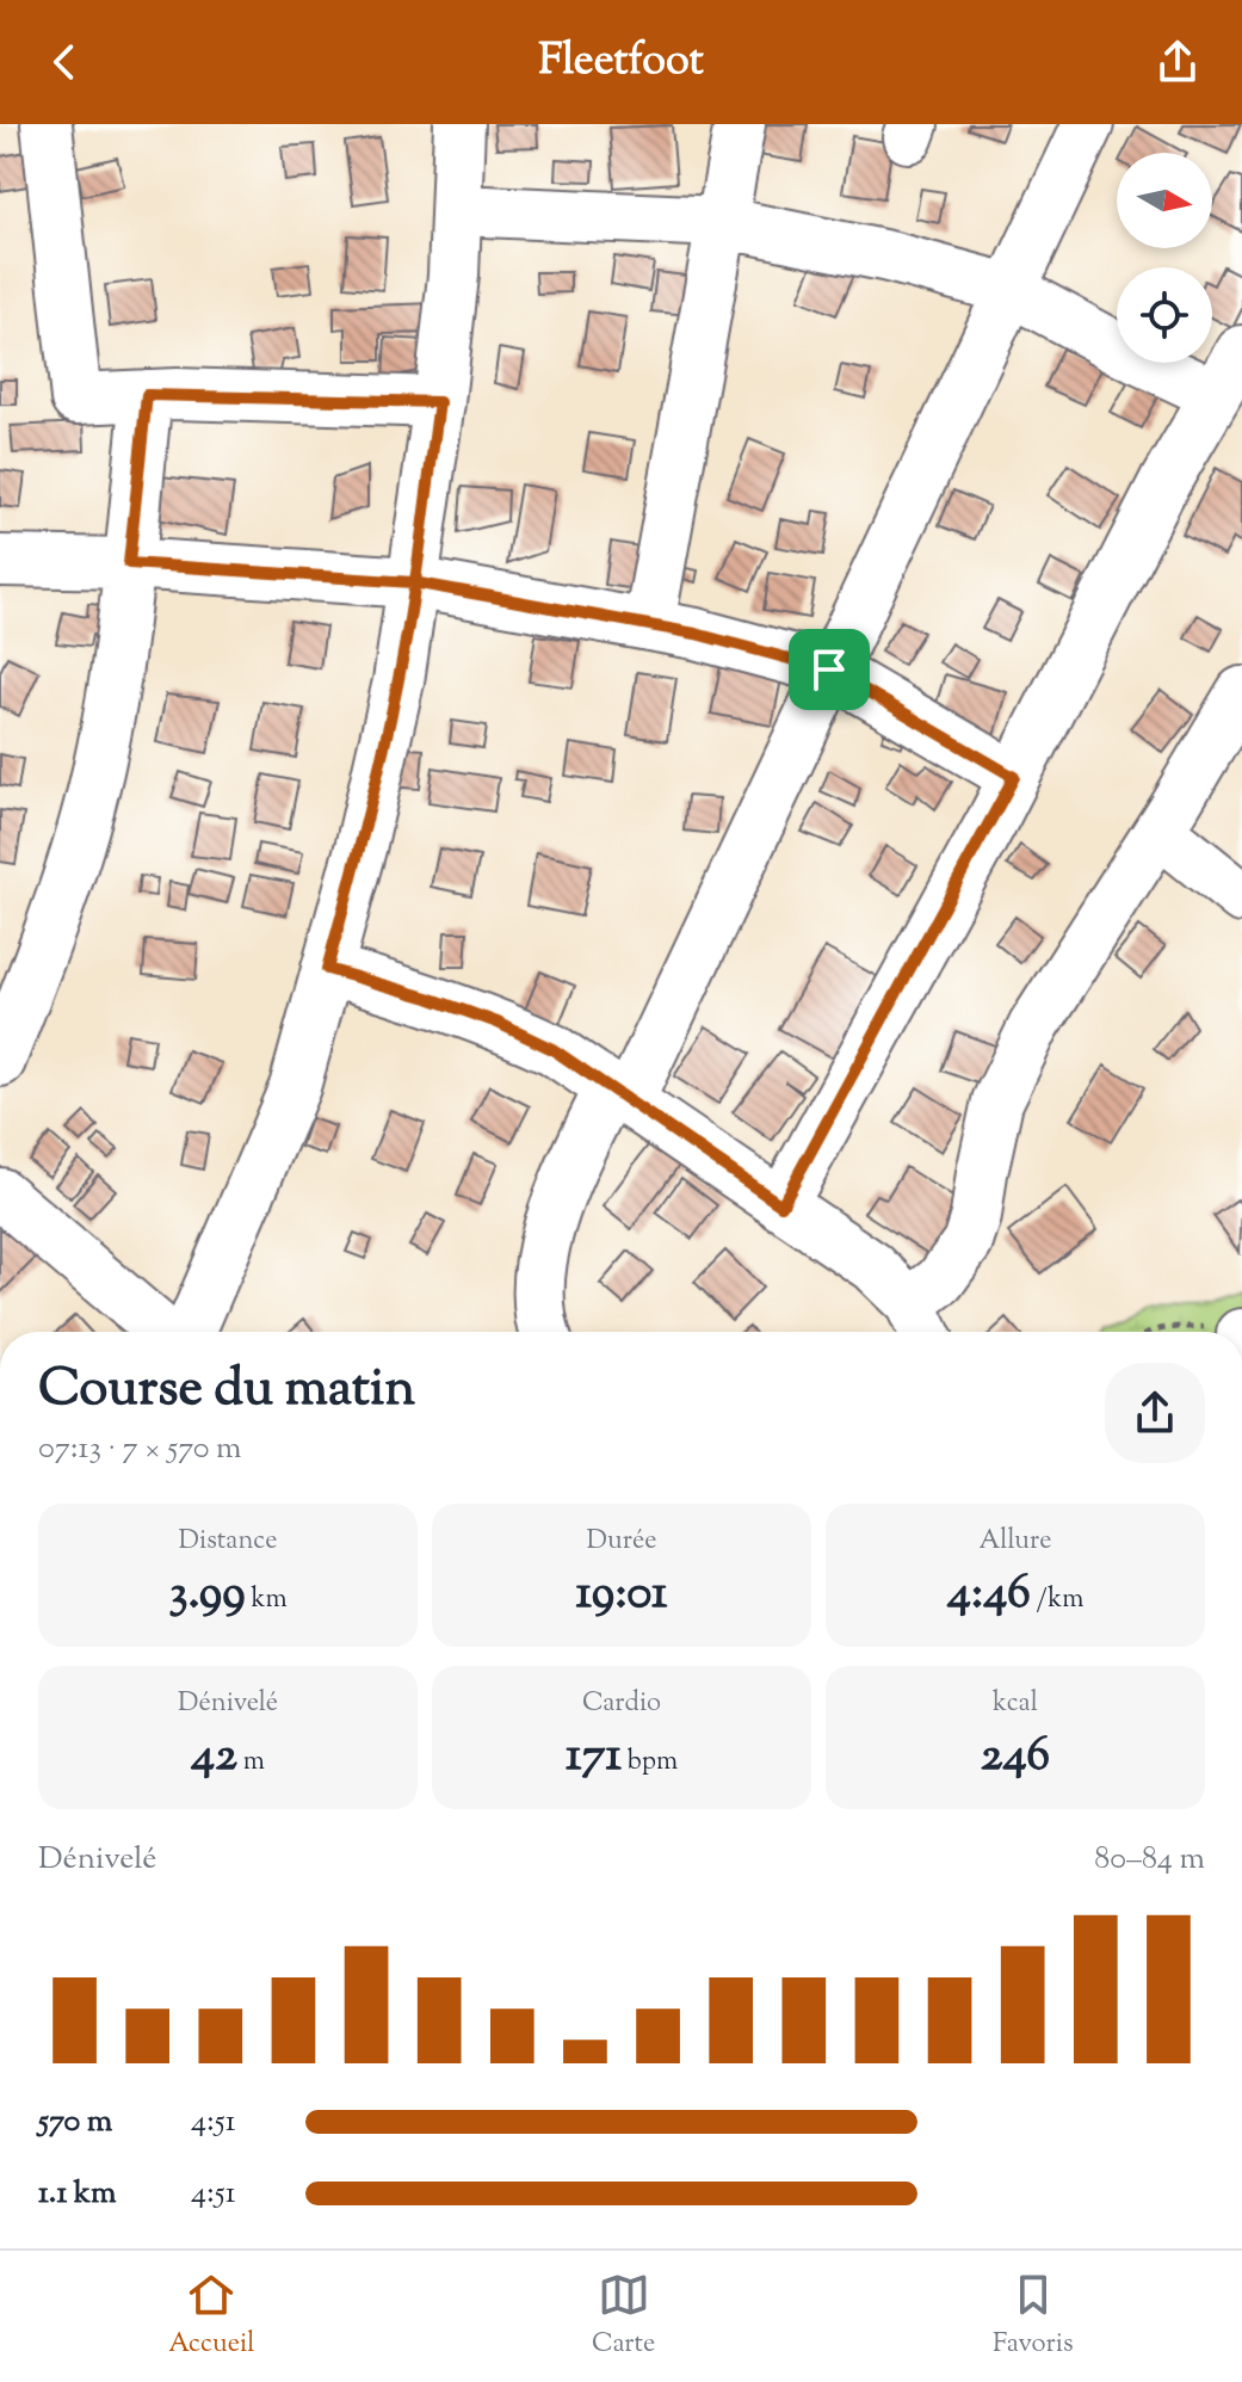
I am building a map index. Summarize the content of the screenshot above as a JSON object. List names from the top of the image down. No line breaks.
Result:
{"north":"right","page":{"header":"Fleetfoot","heading":["Course du matin","07:13 · 7 × 570 m"],"stats":[["Distance","3.99 km"],["Durée","19:01"],["Allure","4:46 /km"],["Dénivelé","42 m"],["Cardio","171 bpm"],["kcal","246"]],"chart":["Dénivelé","80–84 m"],"list":[{"name":"570 m","note":"4:51"},{"name":"1.1 km","note":"4:51"}],"tabs":["Accueil","Carte","Favoris"]}}
